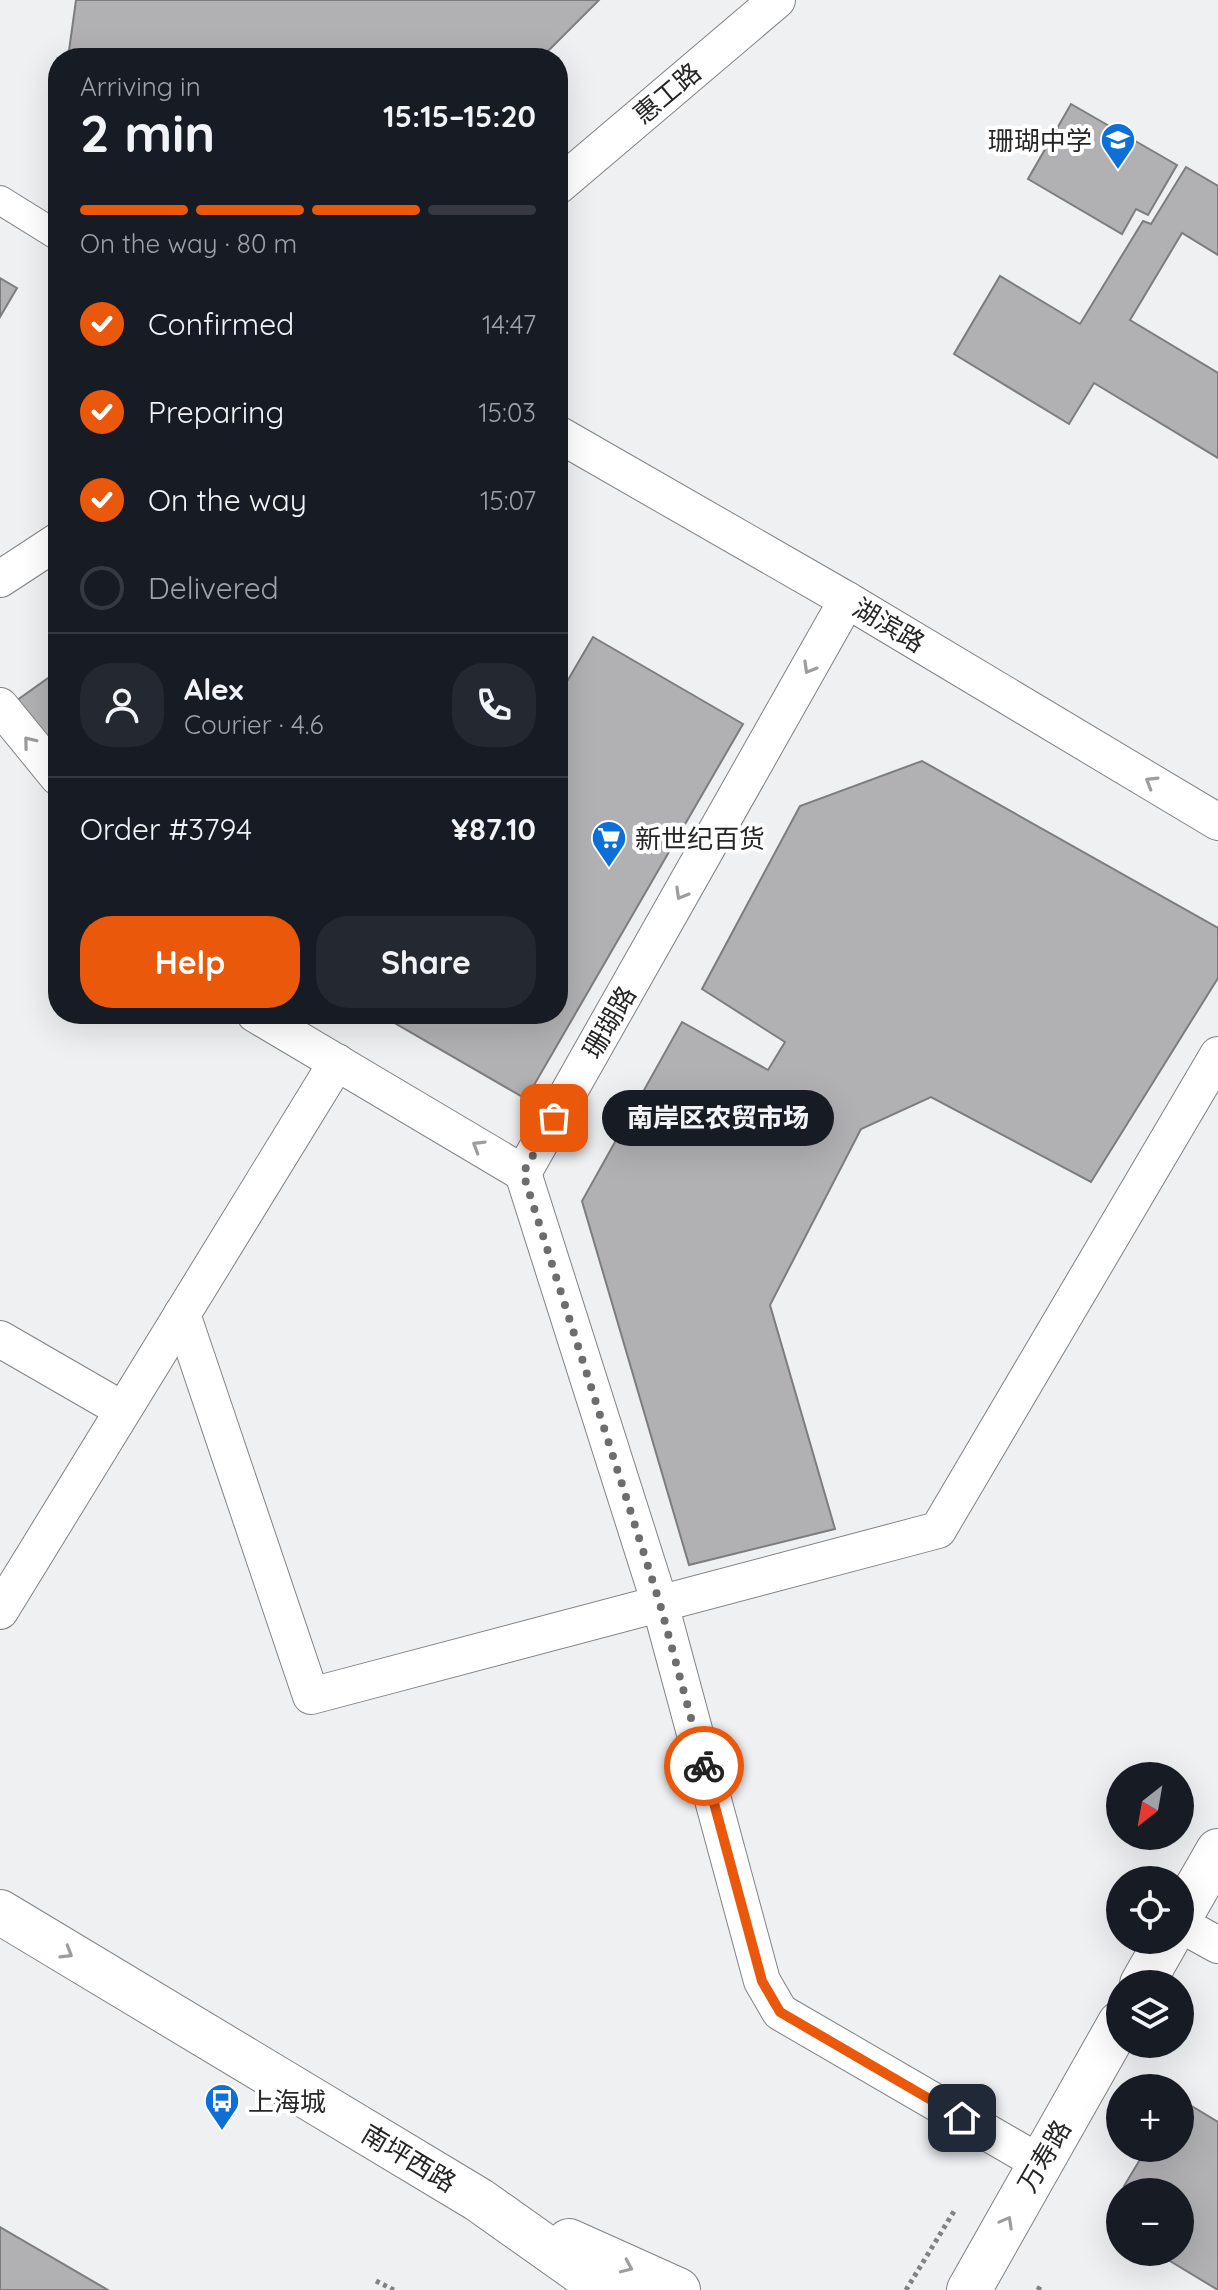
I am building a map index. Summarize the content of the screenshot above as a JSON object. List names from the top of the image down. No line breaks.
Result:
{"streets":{"main road":["万寿路","南坪西路"],"street":["惠工路","湖滨路","珊瑚路"]},"crossings":[["湖滨路","珊瑚路"]],"one_way":["湖滨路","珊瑚路","万寿路","南坪西路"],"places":{"school or university":["珊瑚中学"],"supermarket":["新世纪百货"],"other":["南岸区农贸市场"],"bus stop":["上海城"]},"north":"bottom left","page":{"heading":["2 min","Arriving in","15:15–15:20"],"panel":["Alex","Courier · 4.6","Order #3794","¥87.10"],"bar":"On the way · 80 m","list":[["Confirmed","14:47"],["Preparing","15:03"],["On the way","15:07"],"Delivered"],"buttons":["Help","Share"],"bubble":"南岸区农贸市场","map_buttons":["+","−"]}}
